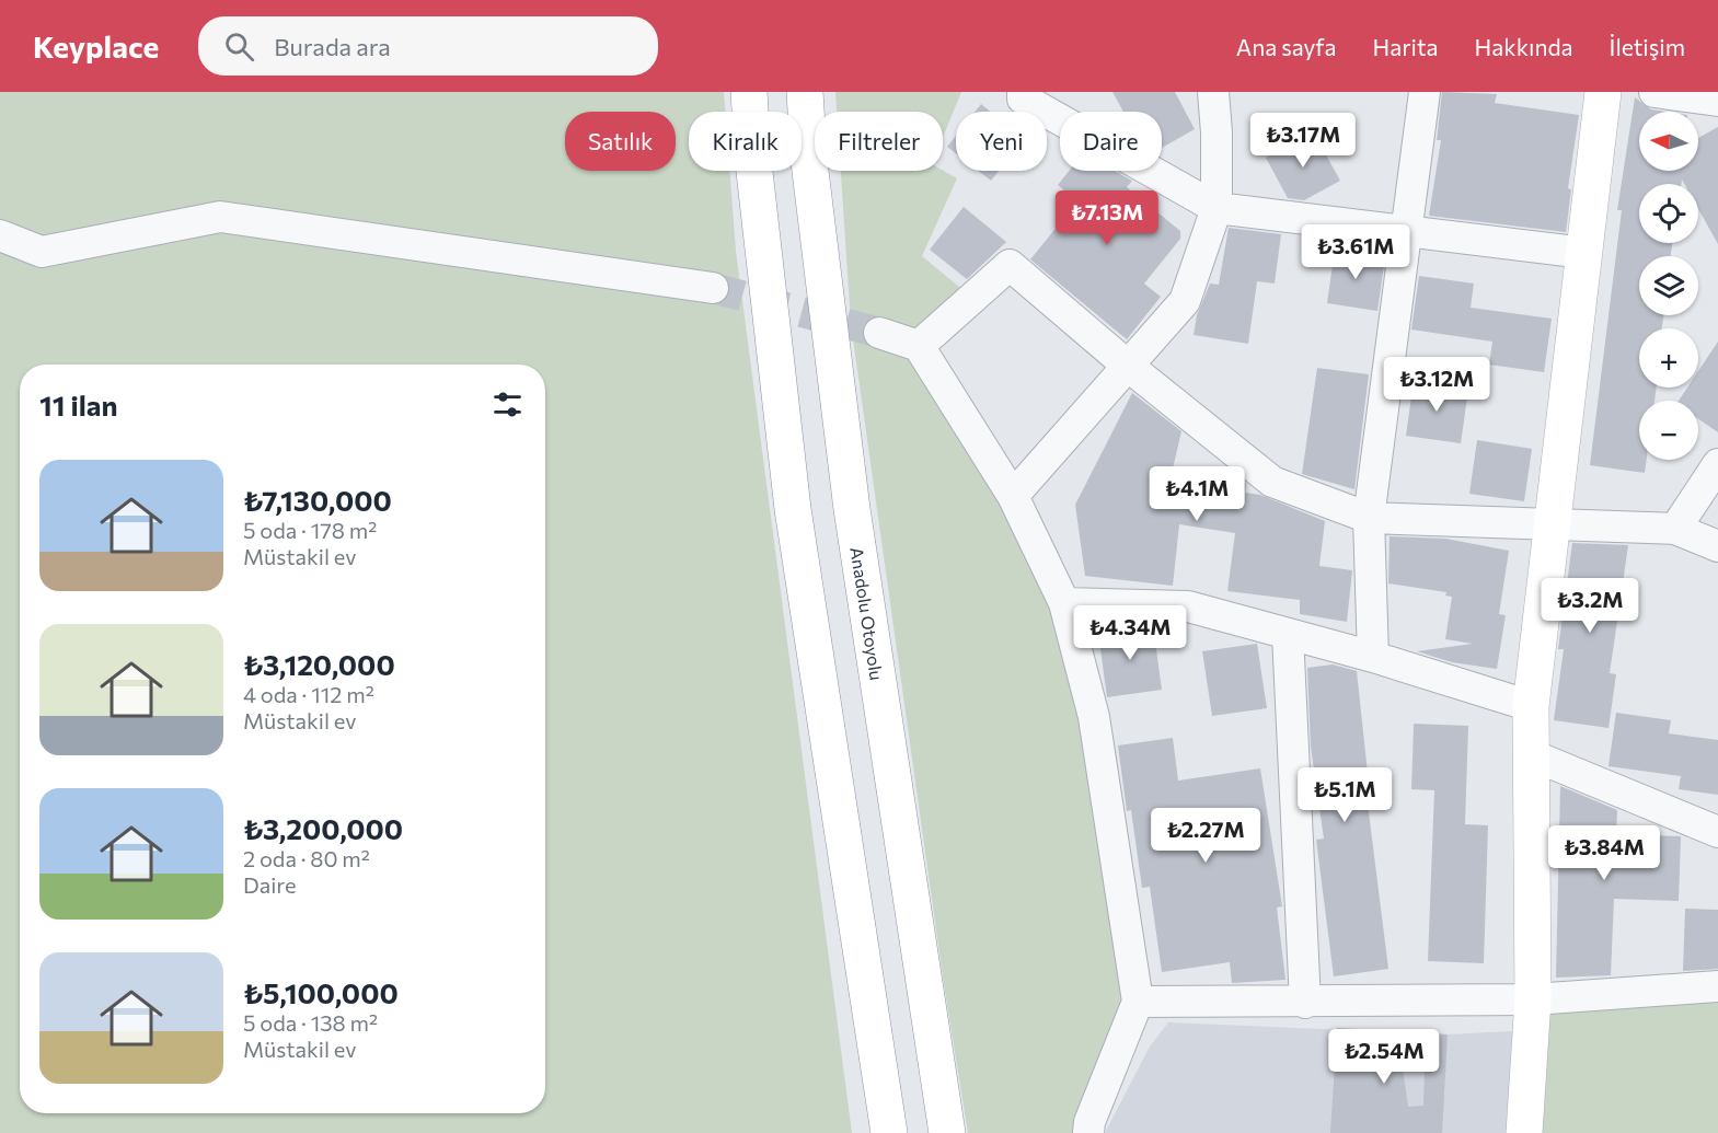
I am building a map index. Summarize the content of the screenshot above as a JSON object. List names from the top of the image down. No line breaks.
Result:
{"streets":{"main road":["Anadolu Otoyolu"]},"north":"left","page":{"header":"Keyplace","search":"Burada ara","nav":["Ana sayfa","Harita","Hakkında","İletişim"],"map_buttons":["+","−"],"chip":["Satılık","Kiralık","Filtreler","Yeni","Daire"],"price":["₺3.17M","₺7.13M","₺3.61M","₺3.12M","₺4.1M","₺3.2M","₺4.34M","₺5.1M","₺2.27M","₺3.84M","₺2.54M"],"heading":"11 ilan","list":[{"name":"₺7,130,000","note":"5 oda · 178 m² · Müstakil ev"},{"name":"₺3,120,000","note":"4 oda · 112 m² · Müstakil ev"},{"name":"₺3,200,000","note":"2 oda · 80 m² · Daire"},{"name":"₺5,100,000","note":"5 oda · 138 m² · Müstakil ev"}]}}
